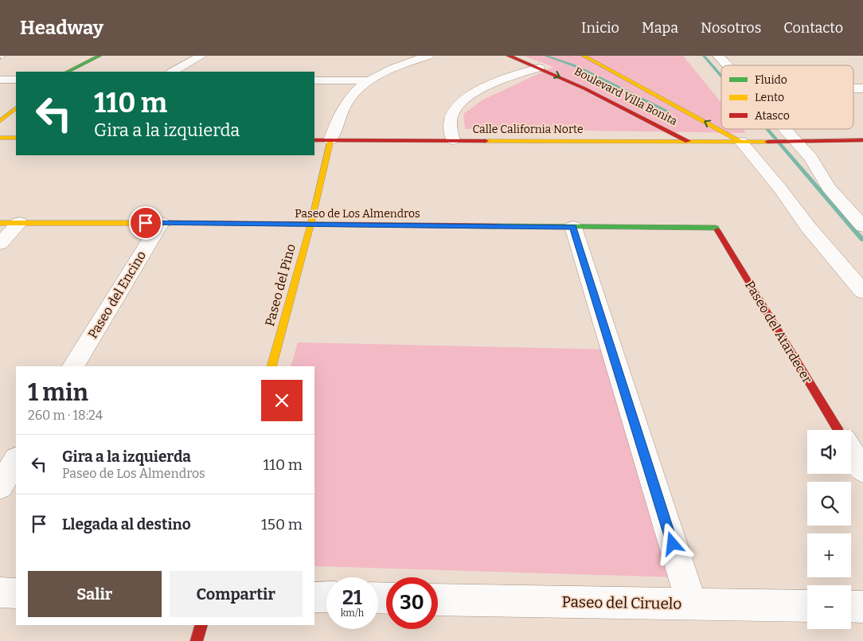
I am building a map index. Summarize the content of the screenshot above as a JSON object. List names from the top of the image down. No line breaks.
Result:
{"streets":{"street":["Boulevard Villa Bonita","Calle California Norte","Paseo de Los Almendros","Paseo del Pino","Paseo del Encino","Paseo del Atardecer","Paseo del Ciruelo"]},"crossings":[["Boulevard Villa Bonita","Calle California Norte"],["Calle California Norte","Paseo del Pino"],["Paseo de Los Almendros","Paseo del Pino"],["Paseo de Los Almendros","Paseo del Encino"],["Paseo de Los Almendros","Paseo del Atardecer"]],"legend":["Fluido","Lento","Atasco"],"page":{"header":"Headway","nav":["Inicio","Mapa","Nosotros","Contacto"],"turn":["110 m","Gira a la izquierda"],"heading":["1 min","260 m · 18:24"],"map_buttons":["+","−"],"list":[{"name":"Gira a la izquierda","note":"Paseo de Los Almendros","value":"110 m"},{"name":"Llegada al destino","value":"150 m"}],"buttons":["Salir","Compartir"],"speed":"21 km/h","limit":"30"}}
